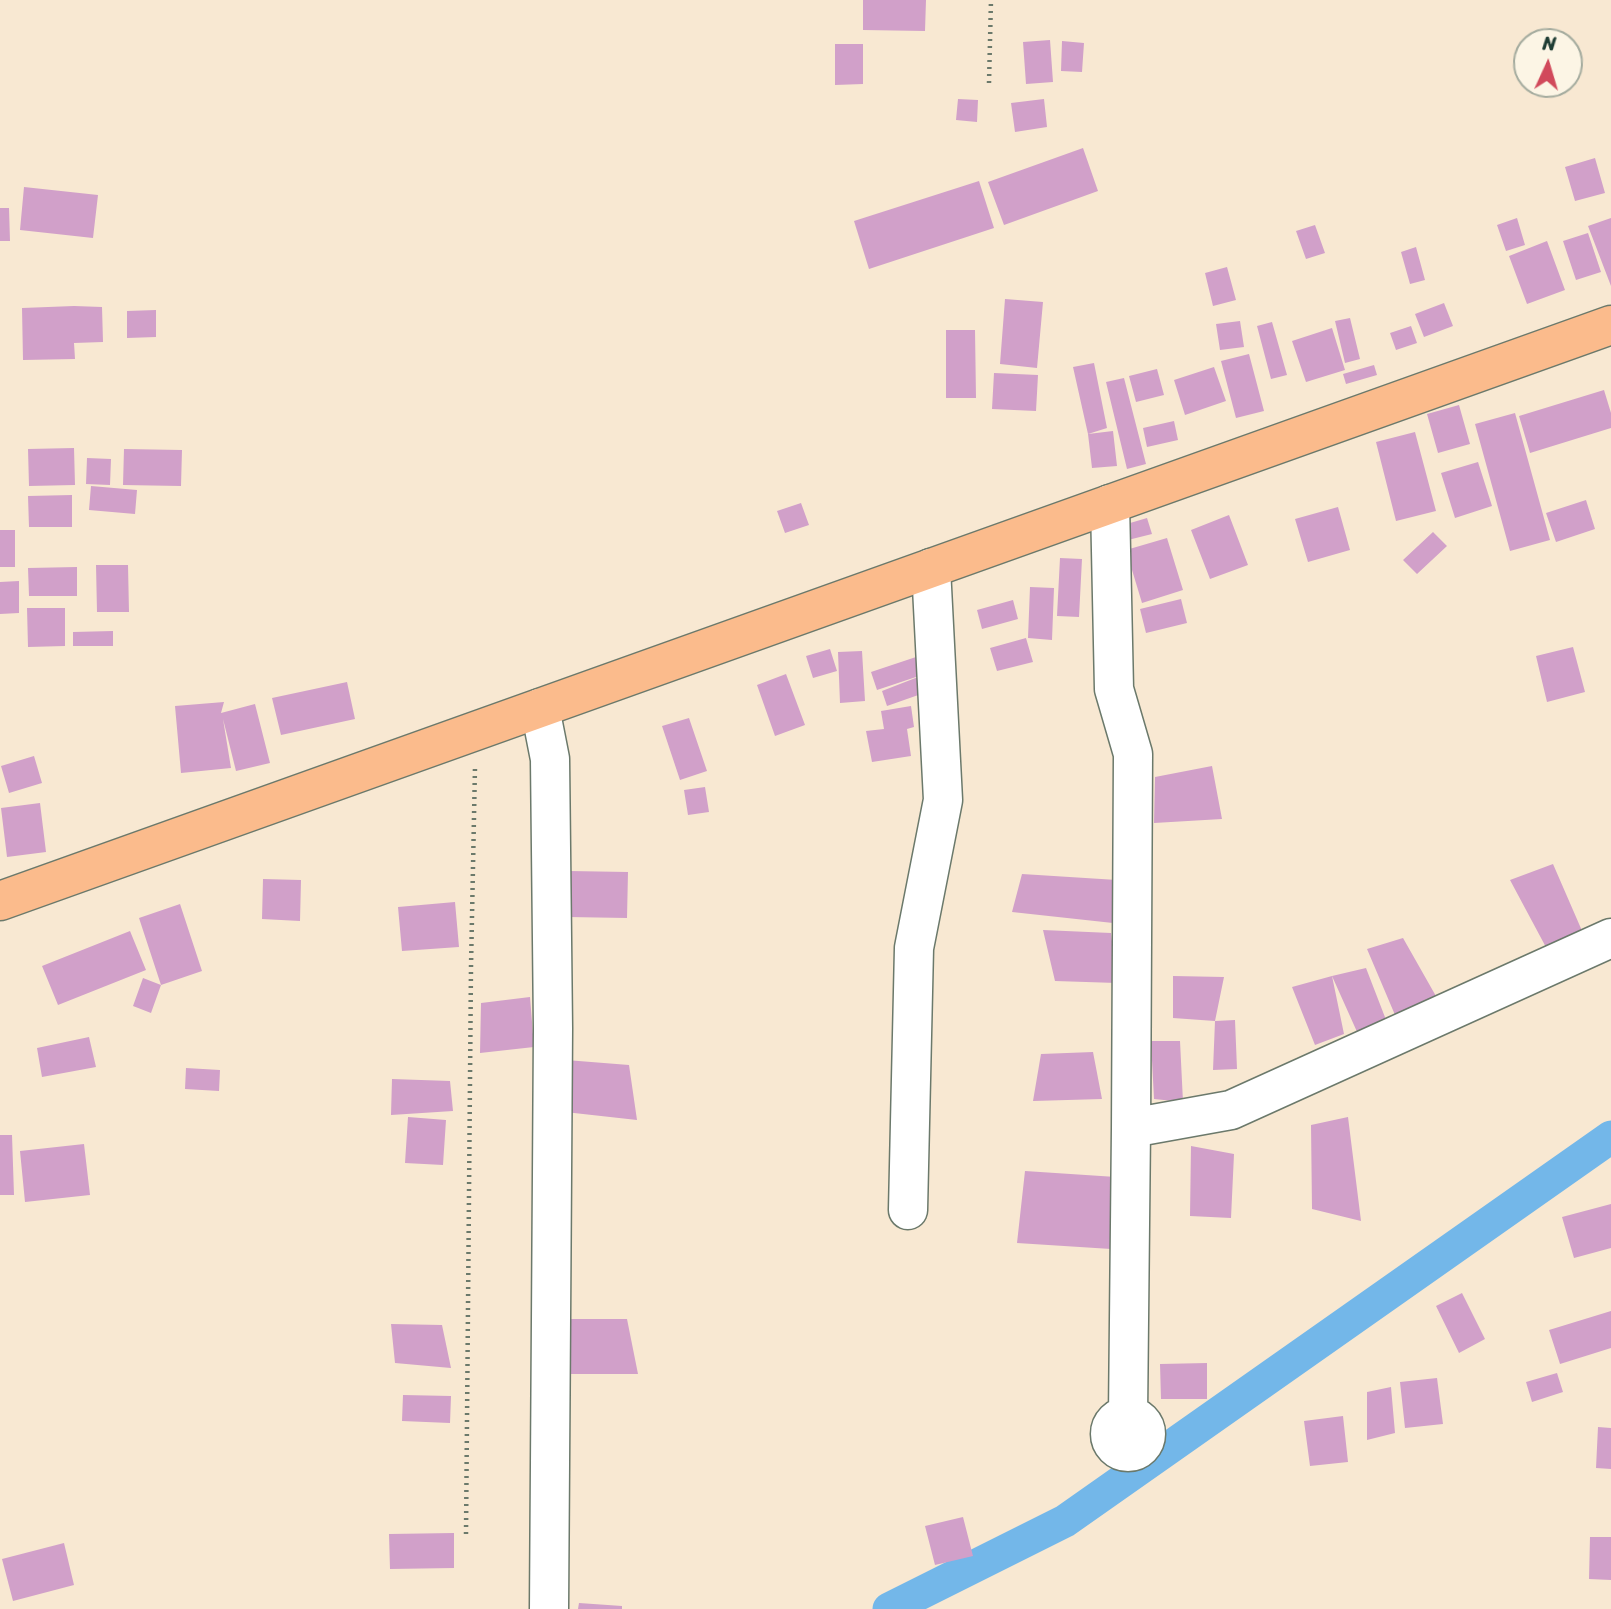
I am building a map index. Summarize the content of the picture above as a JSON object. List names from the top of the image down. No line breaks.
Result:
{"north":"top"}
